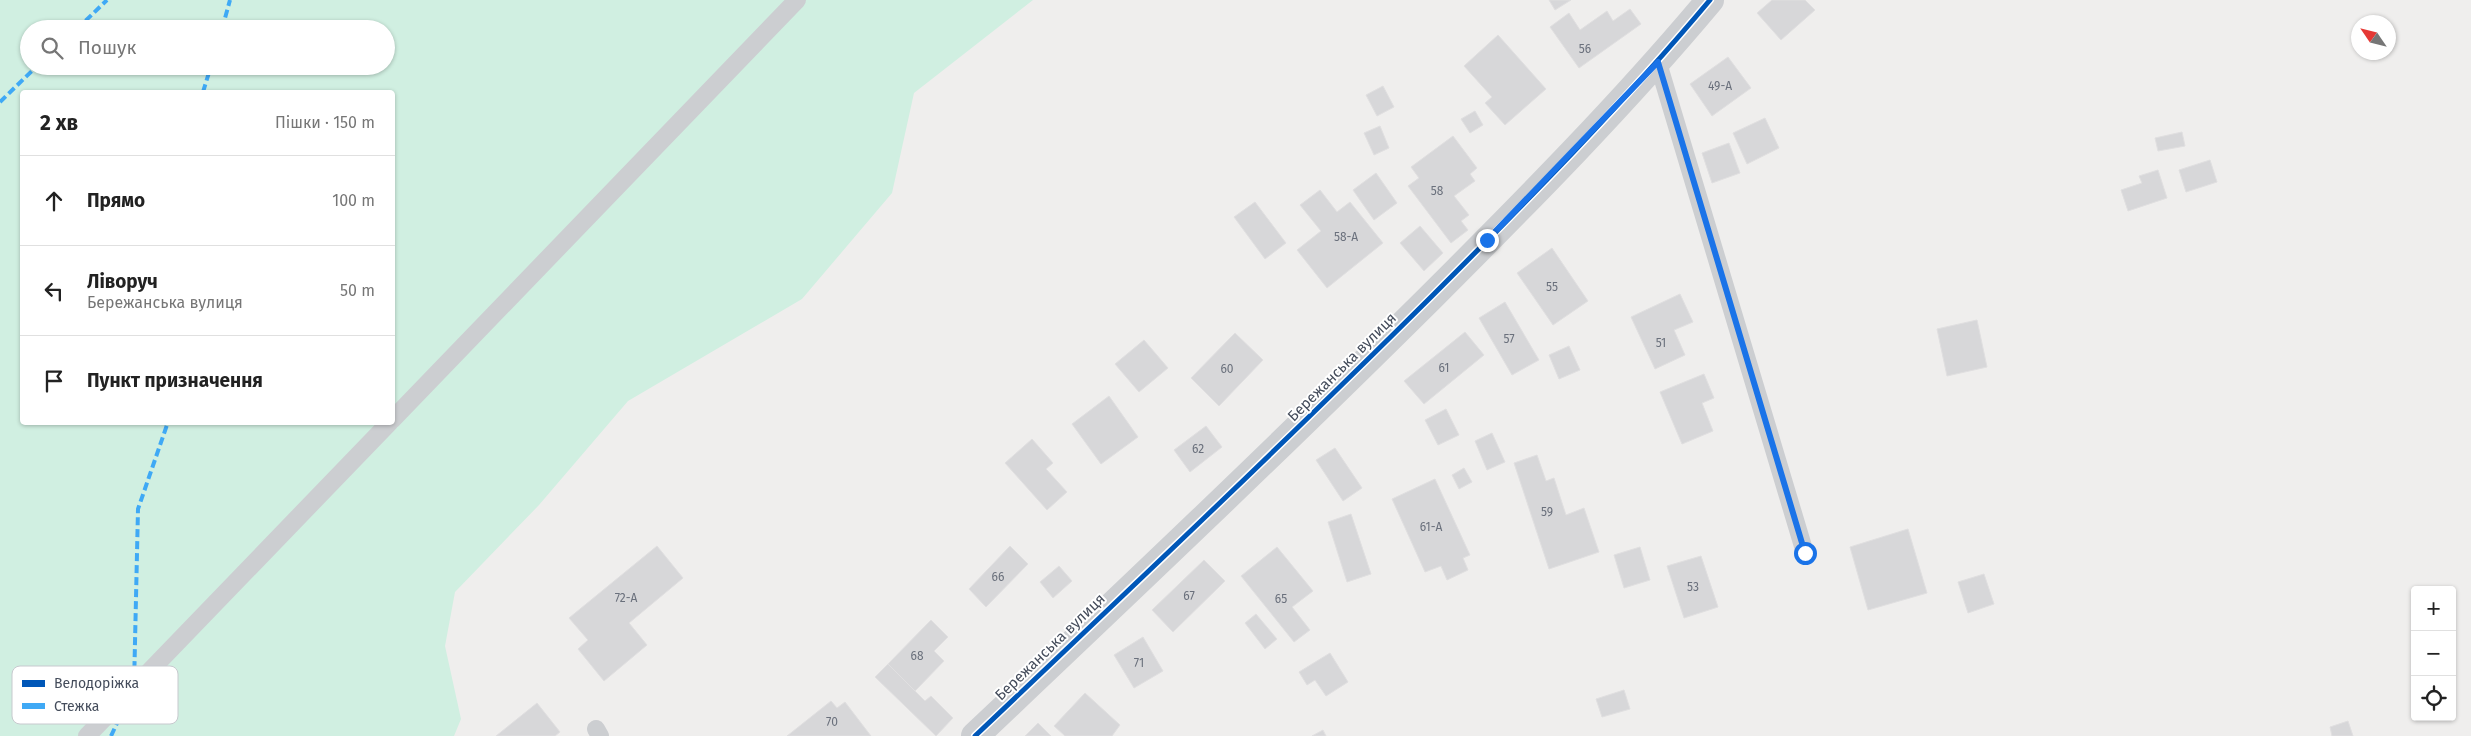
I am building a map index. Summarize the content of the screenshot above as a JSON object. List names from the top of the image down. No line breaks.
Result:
{"streets":{"street":["Бережанська вулиця"]},"house_numbers":["56","49-А","58","58-А","55","57","51","61","60","62","59","61-А","66","53","67","72-А","65","68","71","70"],"legend":["Велодоріжка","Стежка"],"north":"top left","page":{"search":"Пошук","heading":["2 хв","Пішки · 150 m"],"list":[["Прямо","100 m"],["Ліворуч","Бережанська вулиця","50 m"],"Пункт призначення"],"map_buttons":["+","−"]}}
